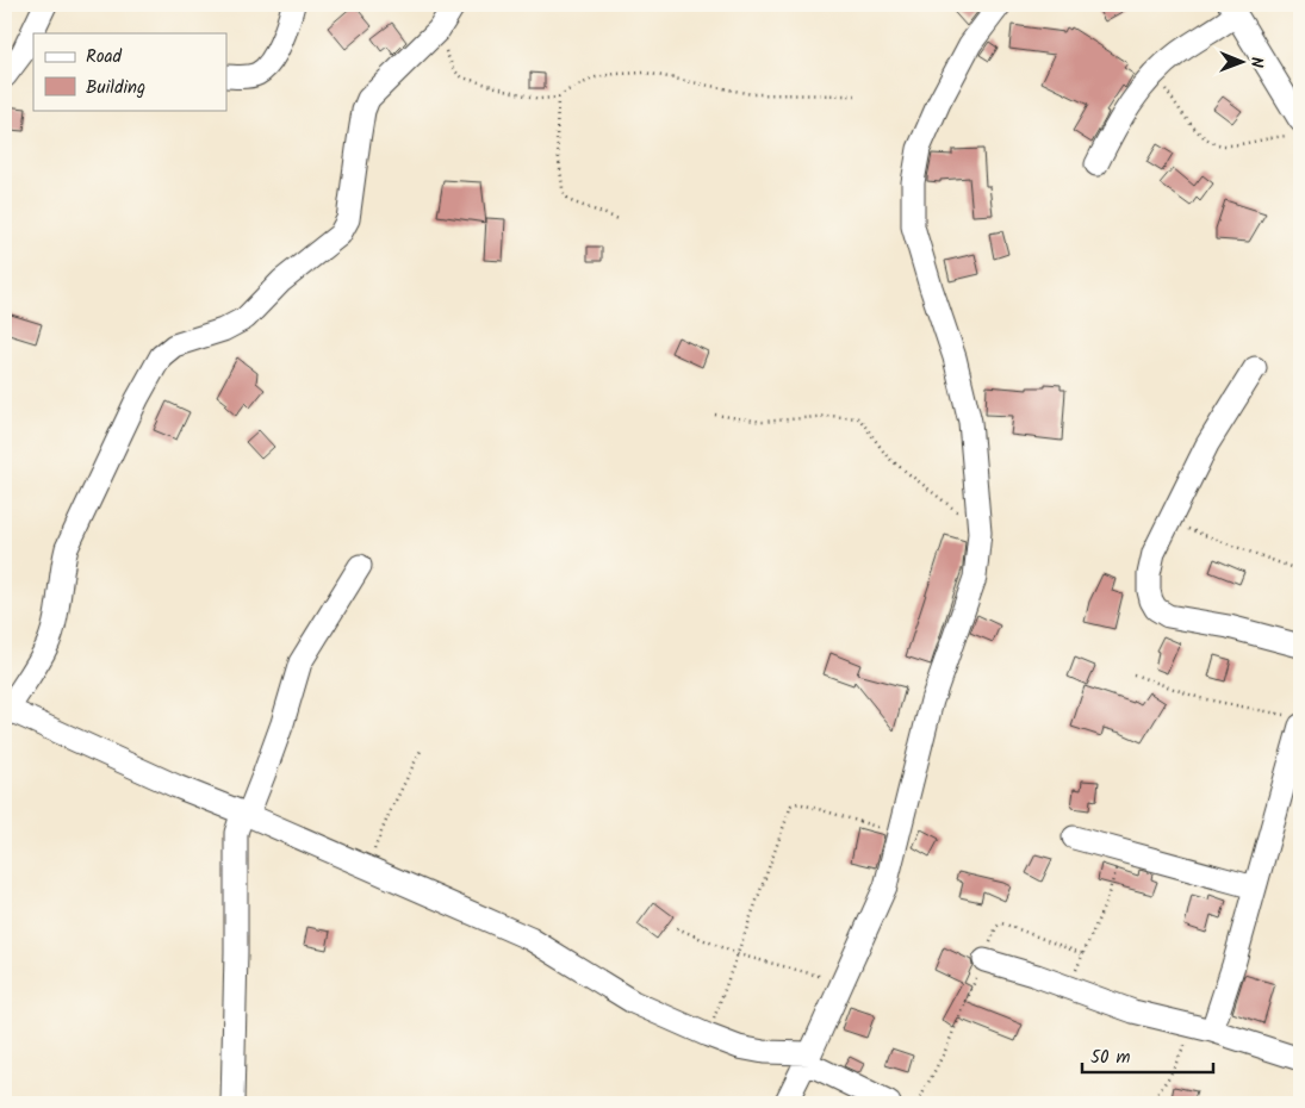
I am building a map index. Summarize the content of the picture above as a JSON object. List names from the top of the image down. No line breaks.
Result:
{"legend":["Road","Building"],"scale_bar":"50 m","north":"right"}
